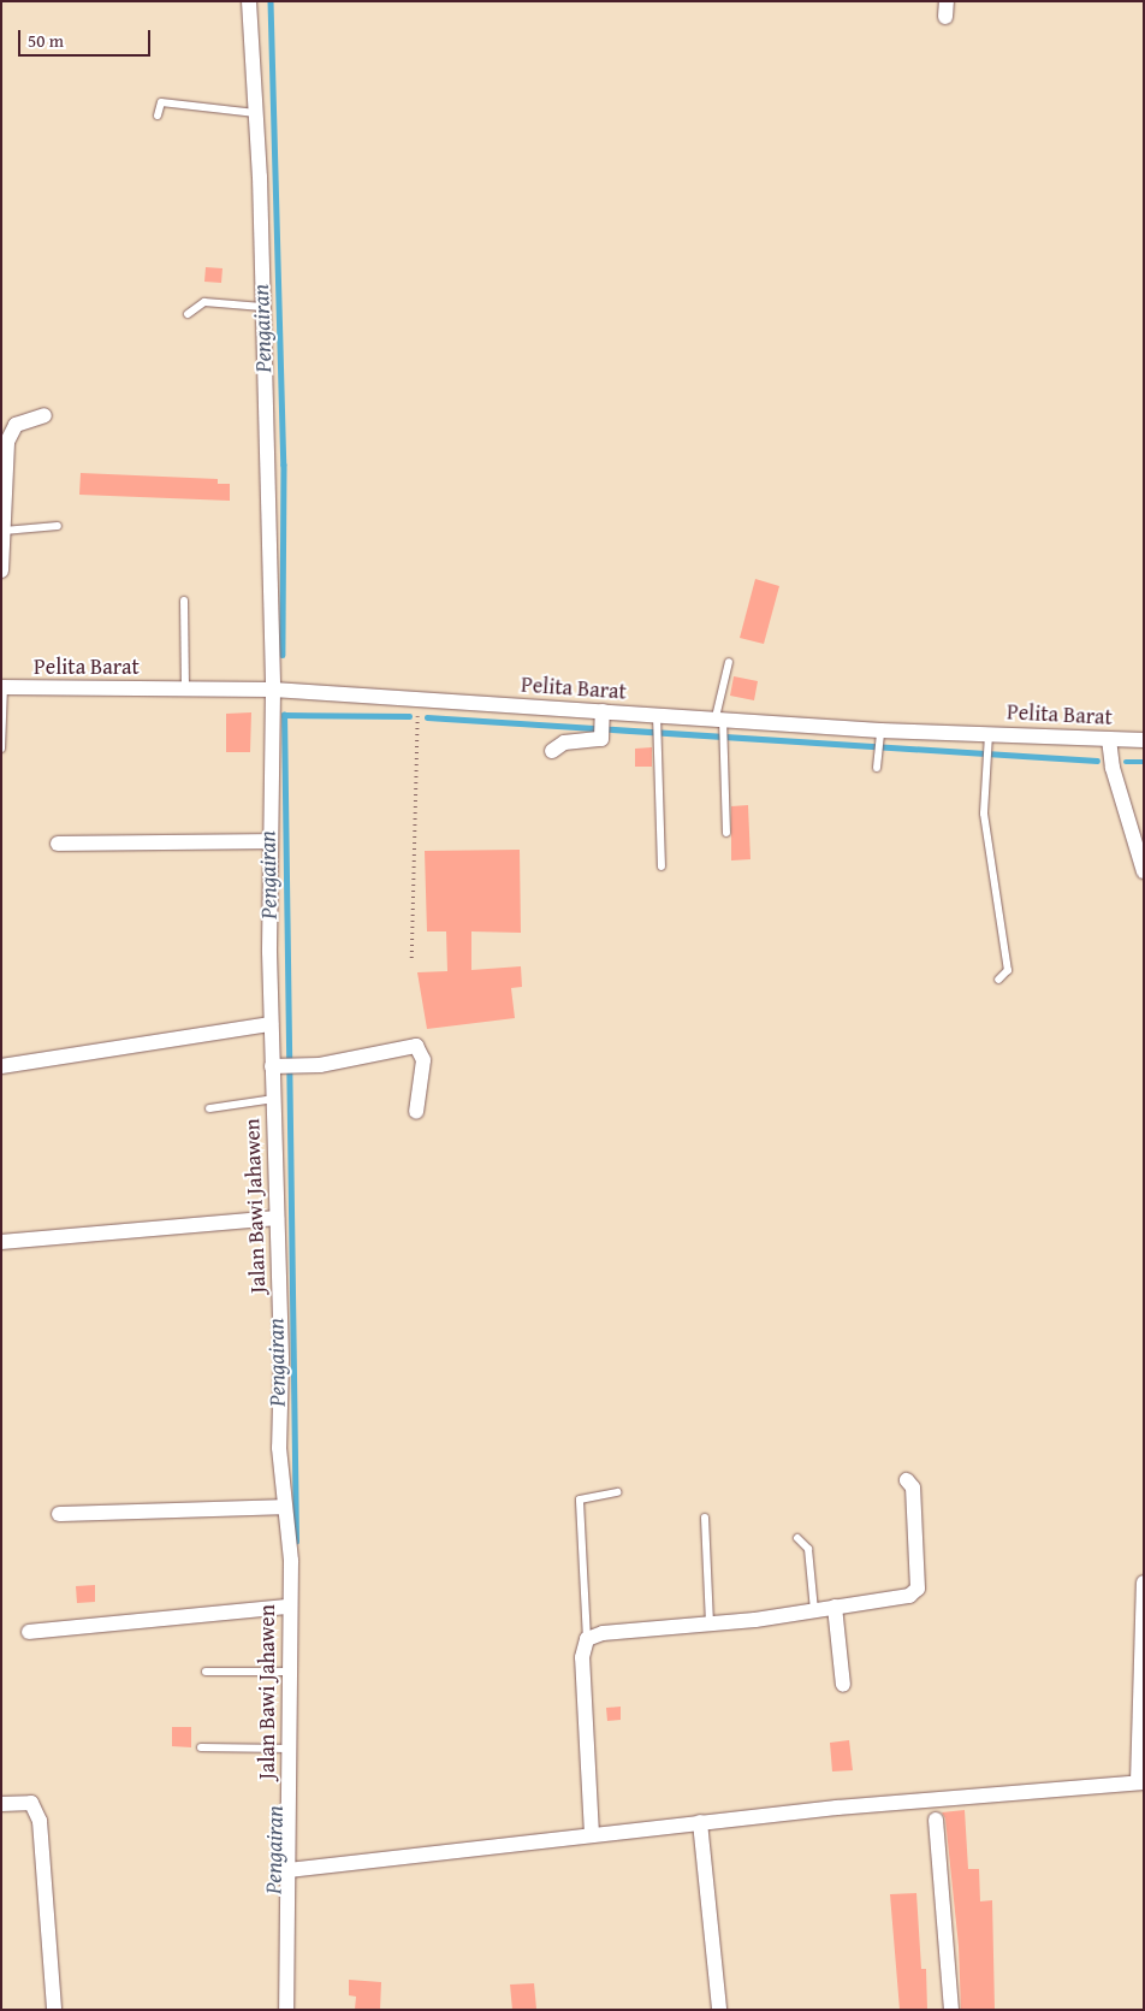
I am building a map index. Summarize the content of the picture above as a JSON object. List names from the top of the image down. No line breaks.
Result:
{"streets":{"street":["Pelita Barat","Jalan Bawi Jahawen"]},"crossings":[["Pelita Barat","Jalan Bawi Jahawen"]],"water":["Pengairan"],"scale_bar":"50 m"}
